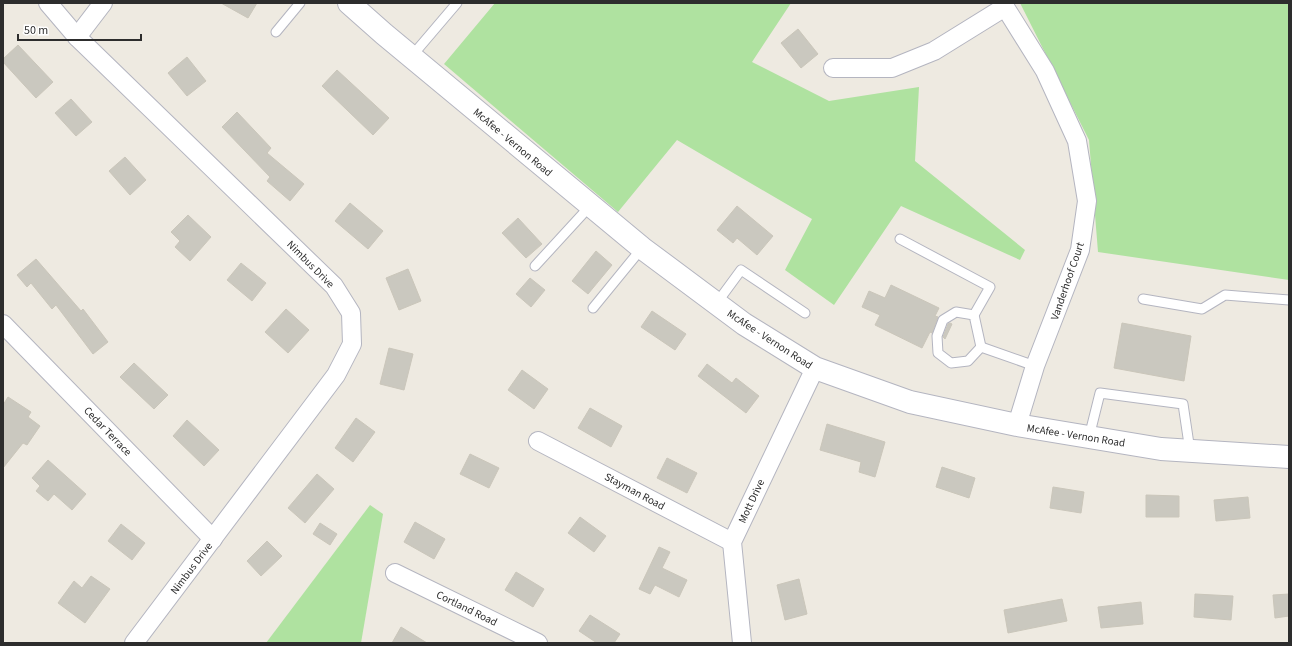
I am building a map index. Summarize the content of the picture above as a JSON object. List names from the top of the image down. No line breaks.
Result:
{"streets":{"main road":["McAfee - Vernon Road"],"street":["Nimbus Drive","Vanderhoof Court","Cedar Terrace","Stayman Road","Mott Drive","Cortland Road"]},"crossings":[["McAfee - Vernon Road","Vanderhoof Court"],["McAfee - Vernon Road","Mott Drive"],["Nimbus Drive","Cedar Terrace"],["Stayman Road","Mott Drive"]],"scale_bar":"50 m"}
